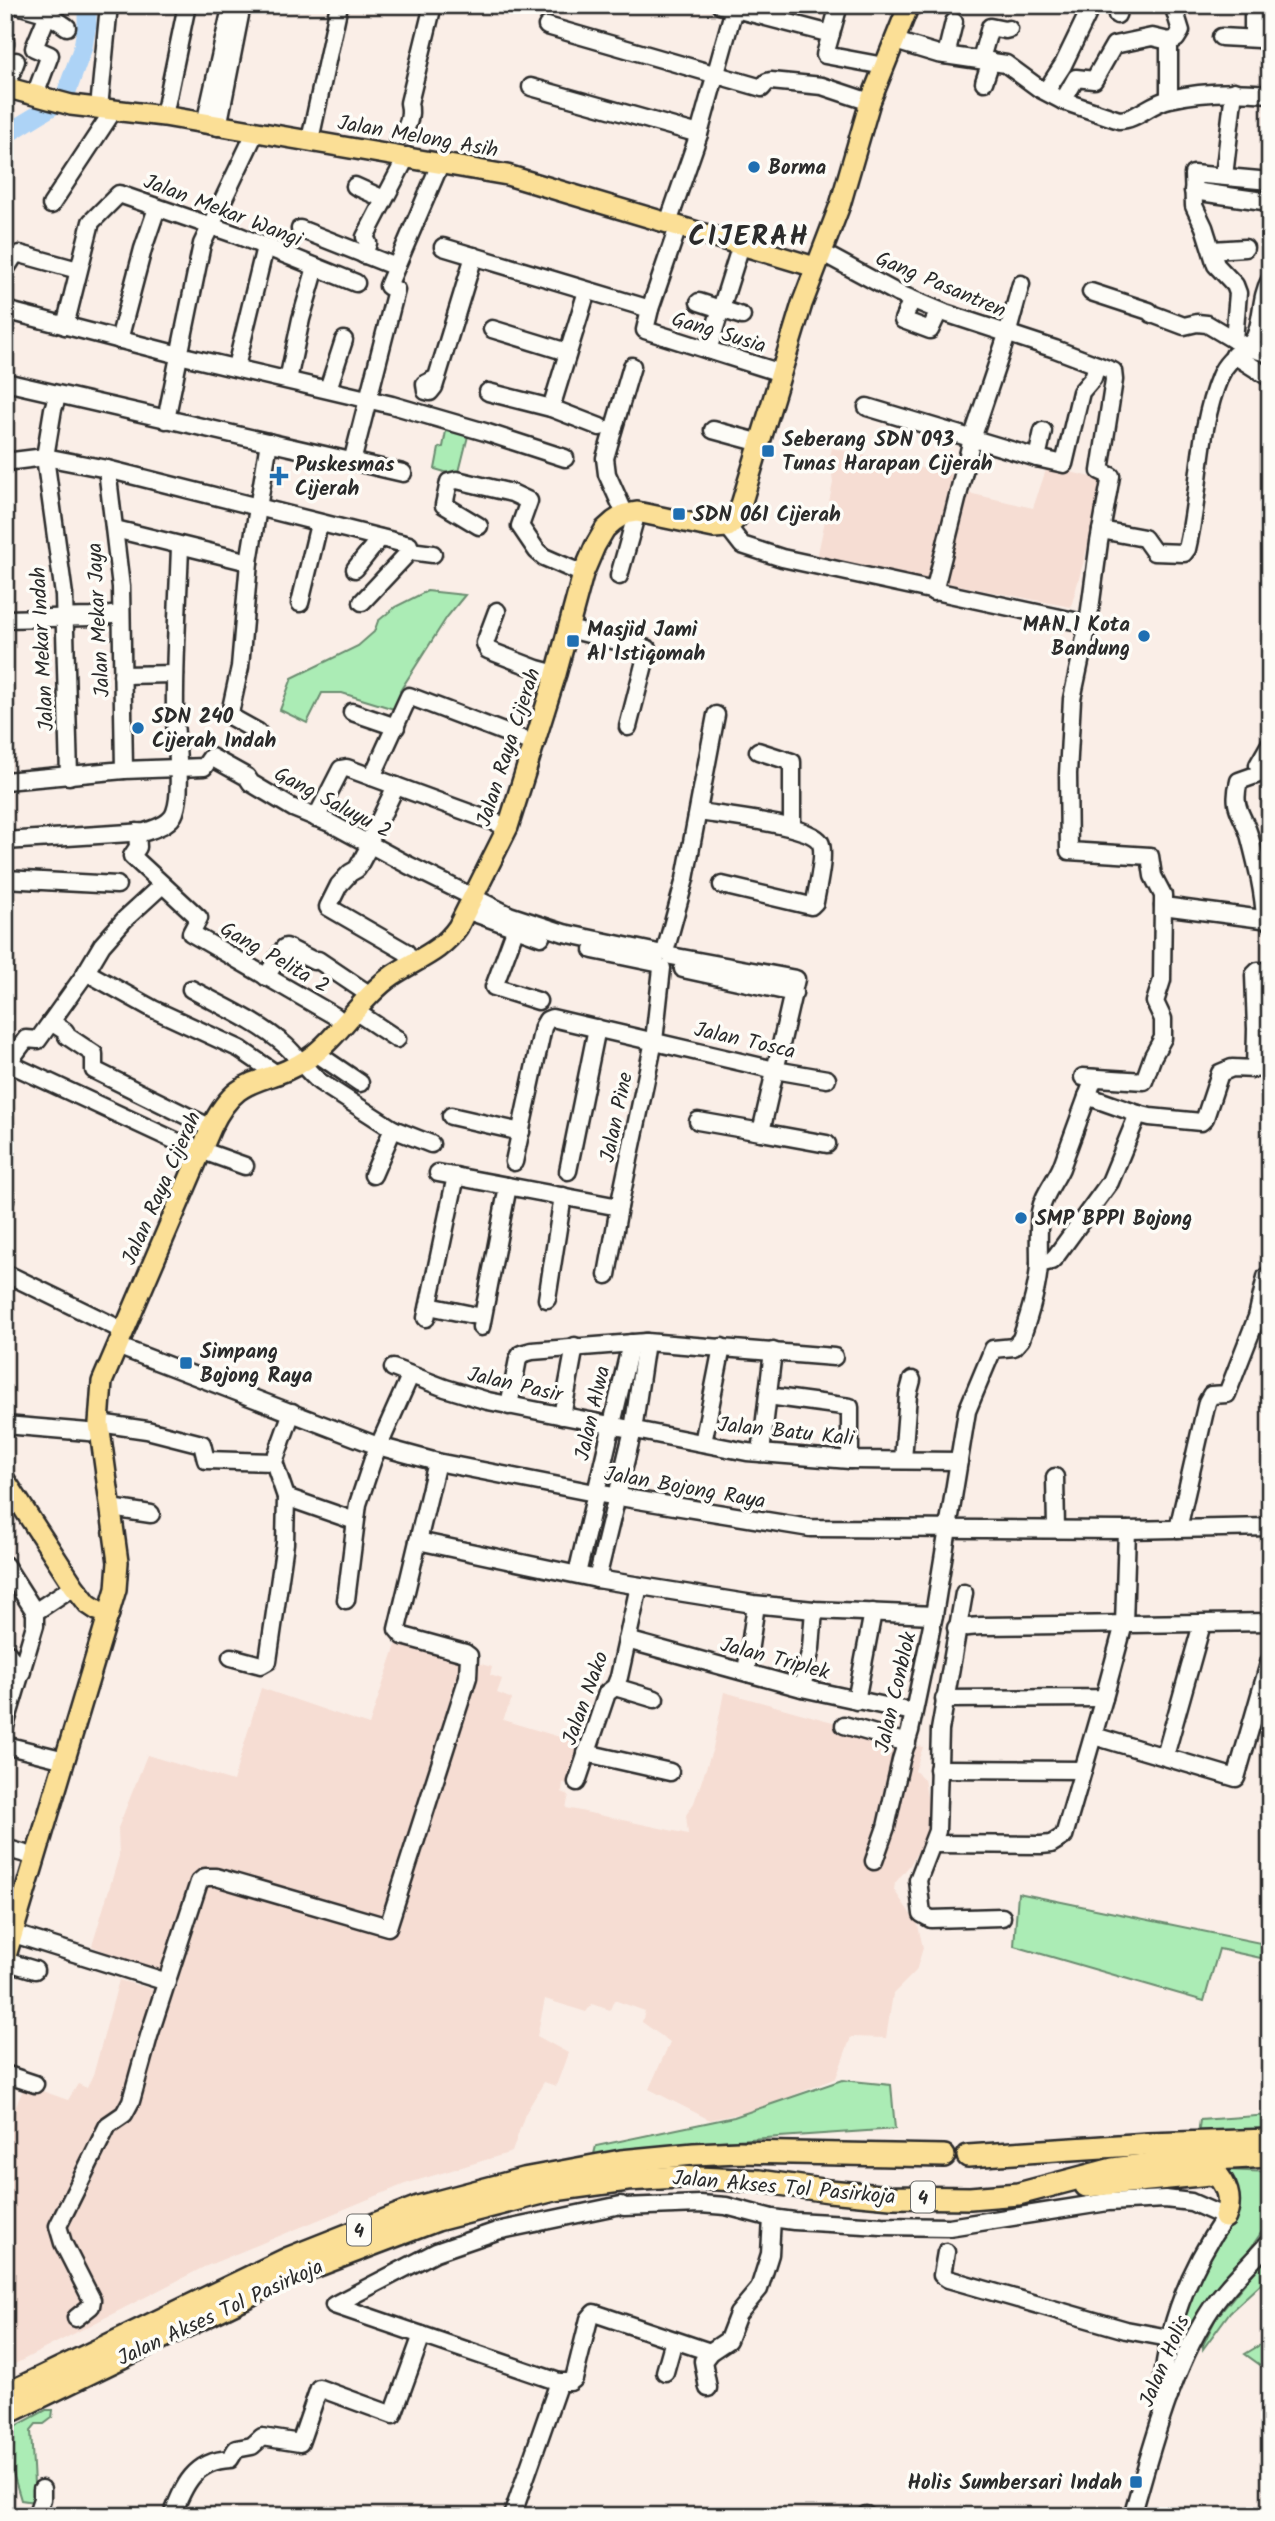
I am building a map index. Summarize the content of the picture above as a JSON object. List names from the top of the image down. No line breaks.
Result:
{"streets":{"highway":["Jalan Akses Tol Pasirkoja","4"],"main road":["Jalan Melong Asih","Jalan Raya Cijerah"],"street":["Jalan Mekar Wangi","Gang Pasantren","Gang Susia","Jalan Mekar Jaya","Jalan Mekar Indah","Gang Saluyu 2","Gang Pelita 2","Jalan Tosca","Jalan Pine","Jalan Pasir","Jalan Alwa","Jalan Batu Kali","Jalan Bojong Raya","Jalan Triplek","Jalan Conblok","Jalan Nako","Jalan Holis"]},"crossings":[["Jalan Melong Asih","Gang Pasantren"],["Jalan Raya Cijerah","Gang Saluyu 2"],["Jalan Raya Cijerah","Gang Pelita 2"],["Jalan Raya Cijerah","Jalan Bojong Raya"],["Gang Saluyu 2","Jalan Tosca"],["Gang Saluyu 2","Jalan Pine"],["Jalan Tosca","Jalan Pine"],["Jalan Pasir","Jalan Alwa"],["Jalan Pasir","Jalan Batu Kali"],["Jalan Alwa","Jalan Batu Kali"],["Jalan Alwa","Jalan Bojong Raya"],["Jalan Batu Kali","Jalan Conblok"],["Jalan Bojong Raya","Jalan Conblok"],["Jalan Triplek","Jalan Conblok"],["Jalan Triplek","Jalan Nako"]],"districts":["CIJERAH"],"places":{"other":["Borma","MAN 1 Kota Bandung","SDN 240 Cijerah Indah","SMP BPPI Bojong"],"transit":["Seberang SDN 093 Tunas Harapan Cijerah","SDN 061 Cijerah","Masjid Jami Al Istiqomah","Simpang Bojong Raya","Holis Sumbersari Indah"],"health":["Puskesmas Cijerah"]}}
